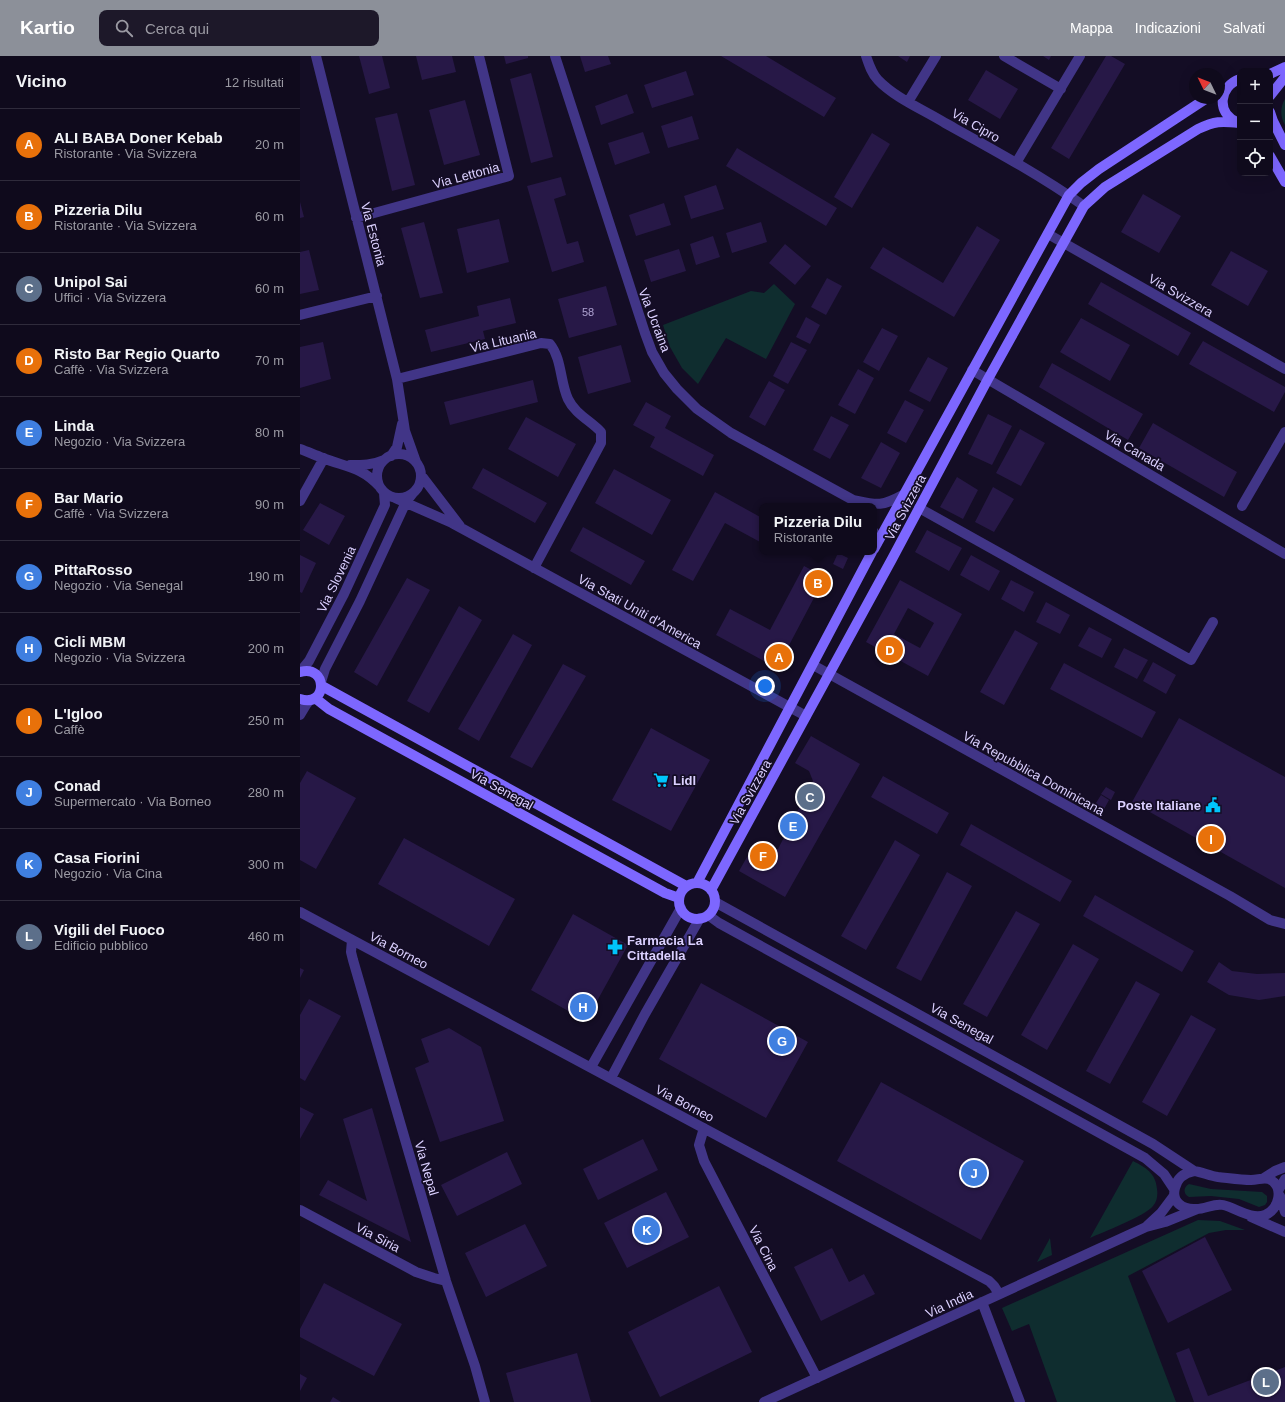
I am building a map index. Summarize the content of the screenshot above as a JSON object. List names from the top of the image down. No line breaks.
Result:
{"streets":{"main road":["Via Svizzera","Via Senegal"],"street":["Via Cipro","Via Lettonia","Via Estonia","Via Ucraina","Via Lituania","Via Canada","Via Slovenia","Via Stati Uniti d'America","Via Repubblica Dominicana","Via Borneo","Via Nepal","Via Siria","Via Cina","Via India"]},"crossings":[["Via Cipro","Via Svizzera"],["Via Lettonia","Via Estonia"],["Via Estonia","Via Lituania"],["Via Estonia","Via Slovenia"],["Via Estonia","Via Stati Uniti d'America"],["Via Svizzera","Via Ucraina"],["Via Svizzera","Via Canada"],["Via Svizzera","Via Stati Uniti d'America"],["Via Svizzera","Via Repubblica Dominicana"],["Via Svizzera","Via Senegal"],["Via Lituania","Via Stati Uniti d'America"],["Via Slovenia","Via Stati Uniti d'America"],["Via Slovenia","Via Senegal"],["Via Senegal","Via India"],["Via Borneo","Via Nepal"],["Via Borneo","Via Cina"],["Via Borneo","Via India"],["Via Nepal","Via Siria"],["Via Cina","Via India"]],"places":{"supermarket":["Lidl"],"public building":["Poste Italiane"],"pharmacy":["Farmacia La Cittadella"]},"house_numbers":["58"],"north":"top left","page":{"header":"Kartio","search":"Cerca qui","nav":["Mappa","Indicazioni","Salvati"],"heading":["Vicino","12 risultati"],"map_buttons":["+","−"],"list":[{"mark":"A","name":"ALI BABA Doner Kebab","note":"Ristorante · Via Svizzera","value":"20 m"},{"mark":"B","name":"Pizzeria Dilu","note":"Ristorante · Via Svizzera","value":"60 m"},{"mark":"C","name":"Unipol Sai","note":"Uffici · Via Svizzera","value":"60 m"},{"mark":"D","name":"Risto Bar Regio Quarto","note":"Caffè · Via Svizzera","value":"70 m"},{"mark":"E","name":"Linda","note":"Negozio · Via Svizzera","value":"80 m"},{"mark":"F","name":"Bar Mario","note":"Caffè · Via Svizzera","value":"90 m"},{"mark":"G","name":"PittaRosso","note":"Negozio · Via Senegal","value":"190 m"},{"mark":"H","name":"Cicli MBM","note":"Negozio · Via Svizzera","value":"200 m"},{"mark":"I","name":"L'Igloo","note":"Caffè","value":"250 m"},{"mark":"J","name":"Conad","note":"Supermercato · Via Borneo","value":"280 m"},{"mark":"K","name":"Casa Fiorini","note":"Negozio · Via Cina","value":"300 m"},{"mark":"L","name":"Vigili del Fuoco","note":"Edificio pubblico","value":"460 m"}],"popup":["Pizzeria Dilu","Ristorante"],"pins":["B","D","A","C","E","I","F","H","G","J","K","L"]}}
